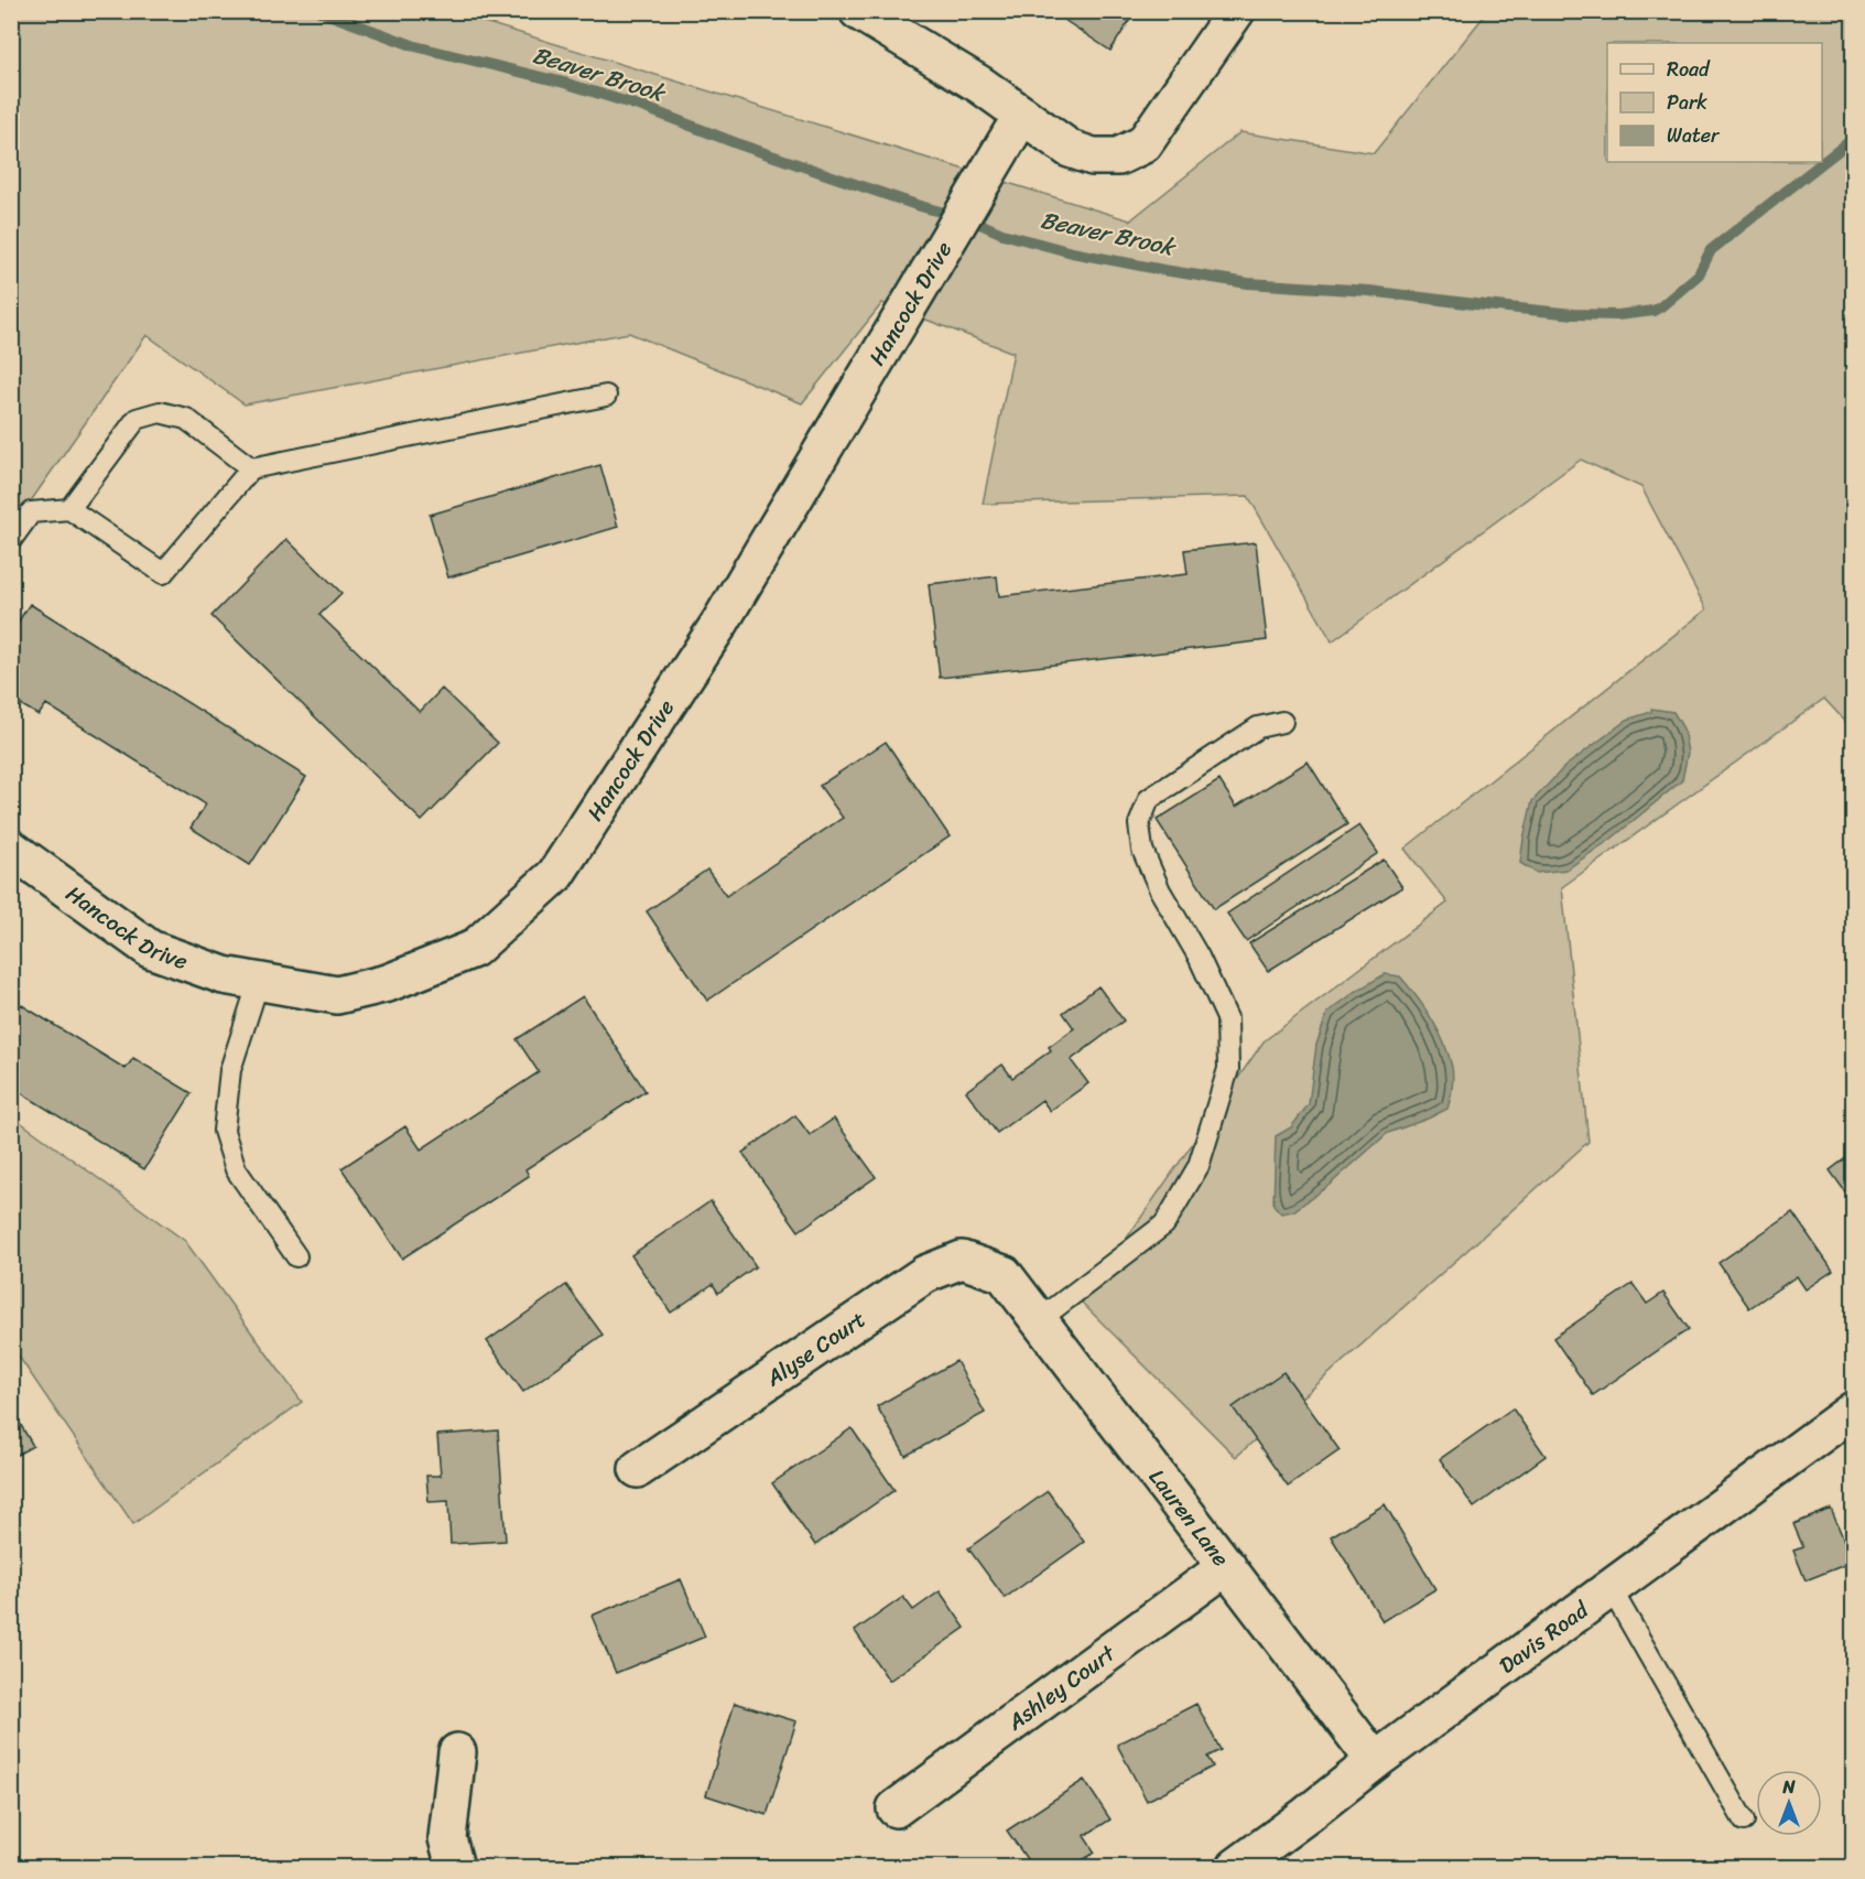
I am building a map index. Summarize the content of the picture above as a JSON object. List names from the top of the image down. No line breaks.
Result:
{"streets":{"street":["Hancock Drive","Alyse Court","Lauren Lane","Davis Road","Ashley Court"]},"crossings":[["Alyse Court","Lauren Lane"],["Lauren Lane","Davis Road"],["Lauren Lane","Ashley Court"]],"water":["Beaver Brook"],"legend":["Road","Park","Water"],"north":"top"}
